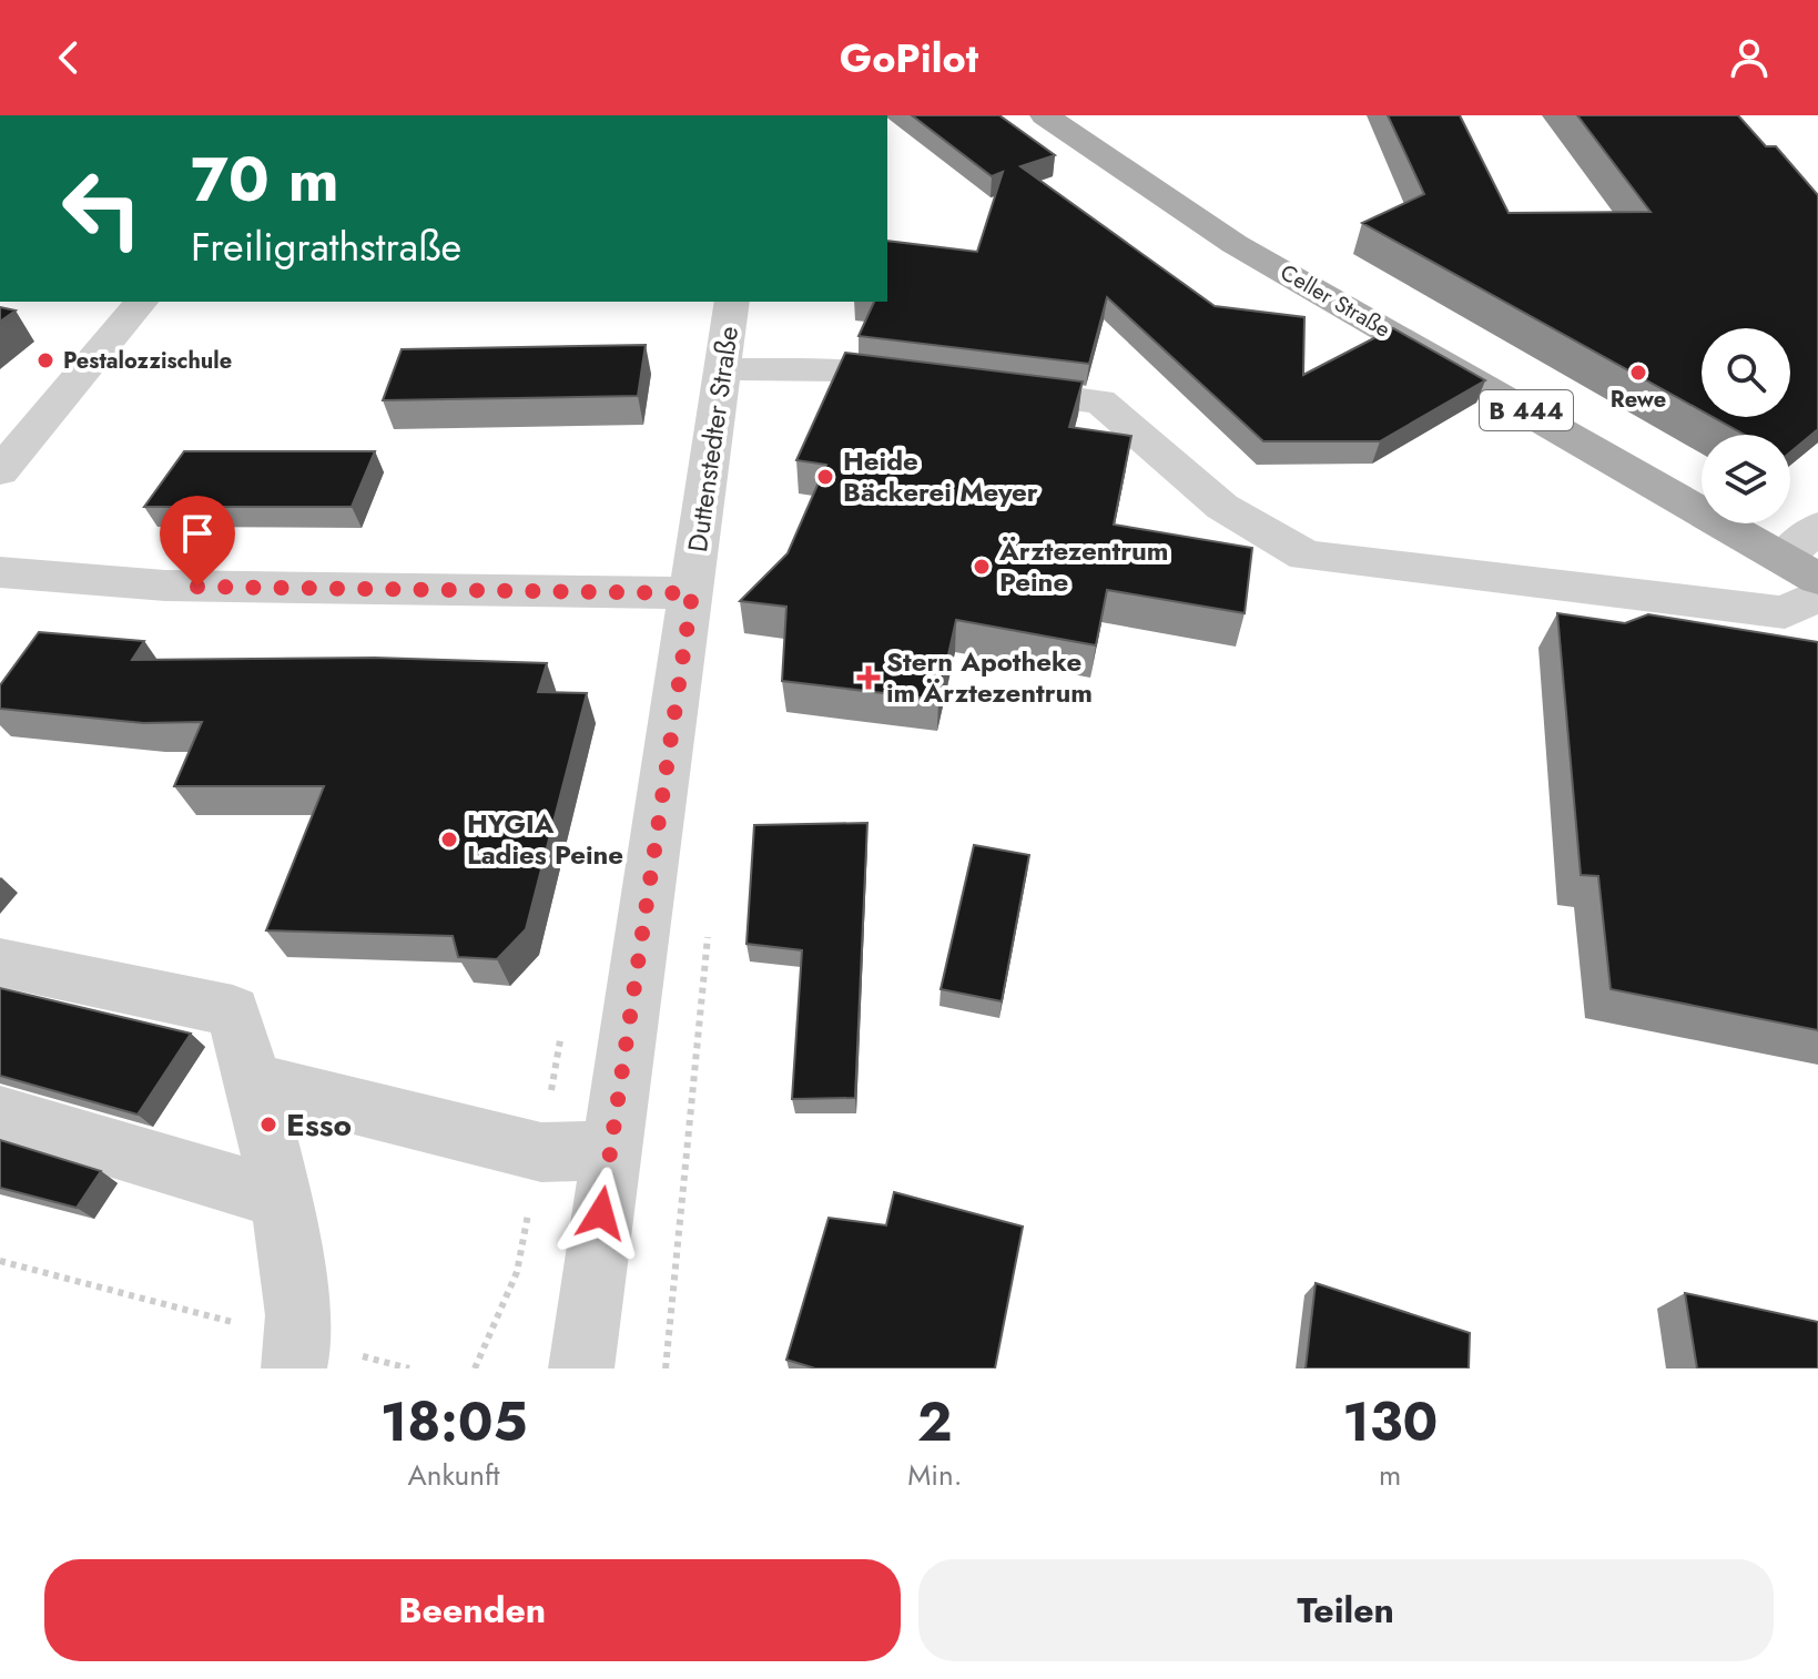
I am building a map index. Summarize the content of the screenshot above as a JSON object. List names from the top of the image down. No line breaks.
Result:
{"streets":{"main road":["Celler Straße","B 444"],"street":["Duttenstedter Straße"]},"places":{"other":["Pestalozzischule","Rewe","Heide Bäckerei Meyer","Ärztezentrum Peine","HYGIA Ladies Peine","Esso"],"health":["Stern Apotheke im Ärztezentrum"]},"page":{"header":"GoPilot","turn":["70 m","Freiligrathstraße"],"eta":["18:05","Ankunft","2","Min.","130","m"],"buttons":["Beenden","Teilen"]}}
